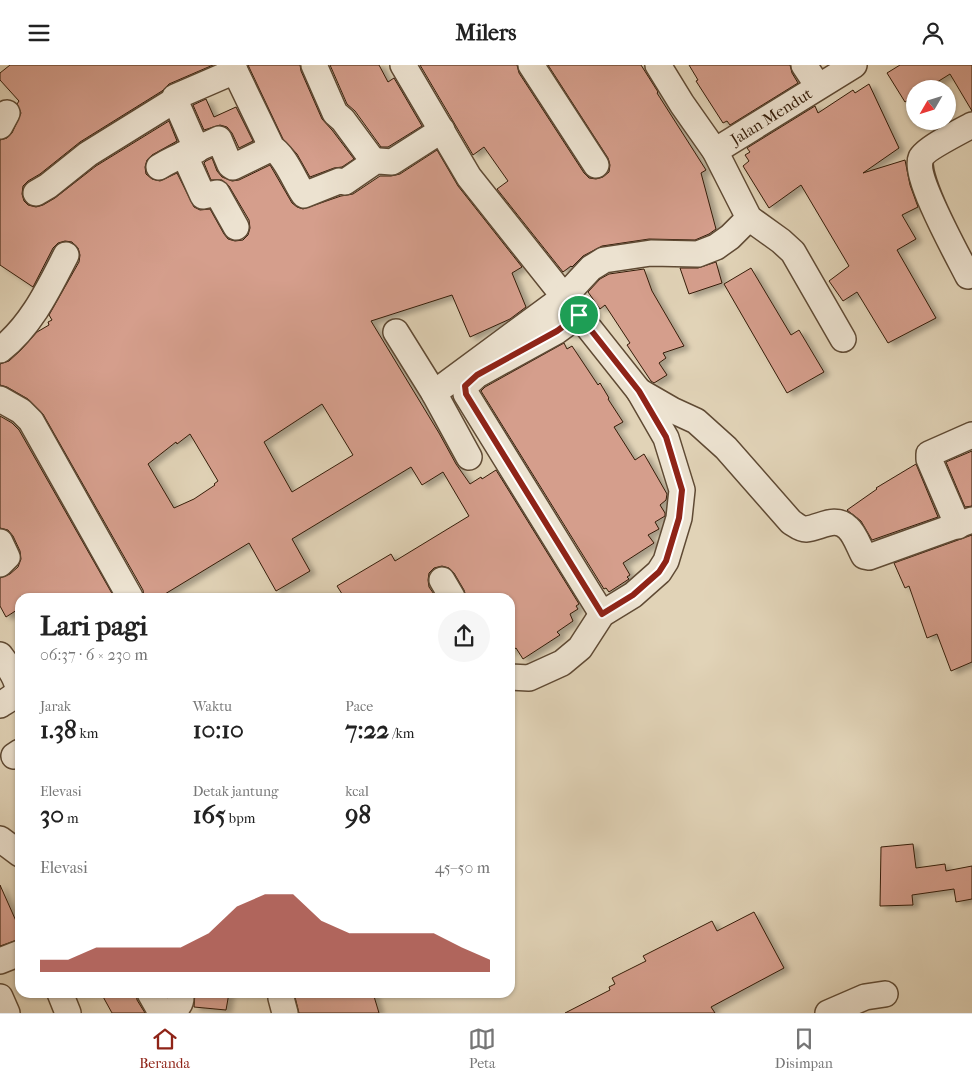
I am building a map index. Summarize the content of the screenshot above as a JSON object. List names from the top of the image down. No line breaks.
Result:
{"streets":{"street":["Jalan Mendut"]},"north":"bottom left","page":{"header":"Milers","heading":["Lari pagi","06:37 · 6 × 230 m"],"stats":[["Jarak","1.38 km"],["Waktu","10:10"],["Pace","7:22 /km"],["Elevasi","30 m"],["Detak jantung","165 bpm"],["kcal","98"]],"chart":["Elevasi","45–50 m"],"tabs":["Beranda","Peta","Disimpan"]}}
